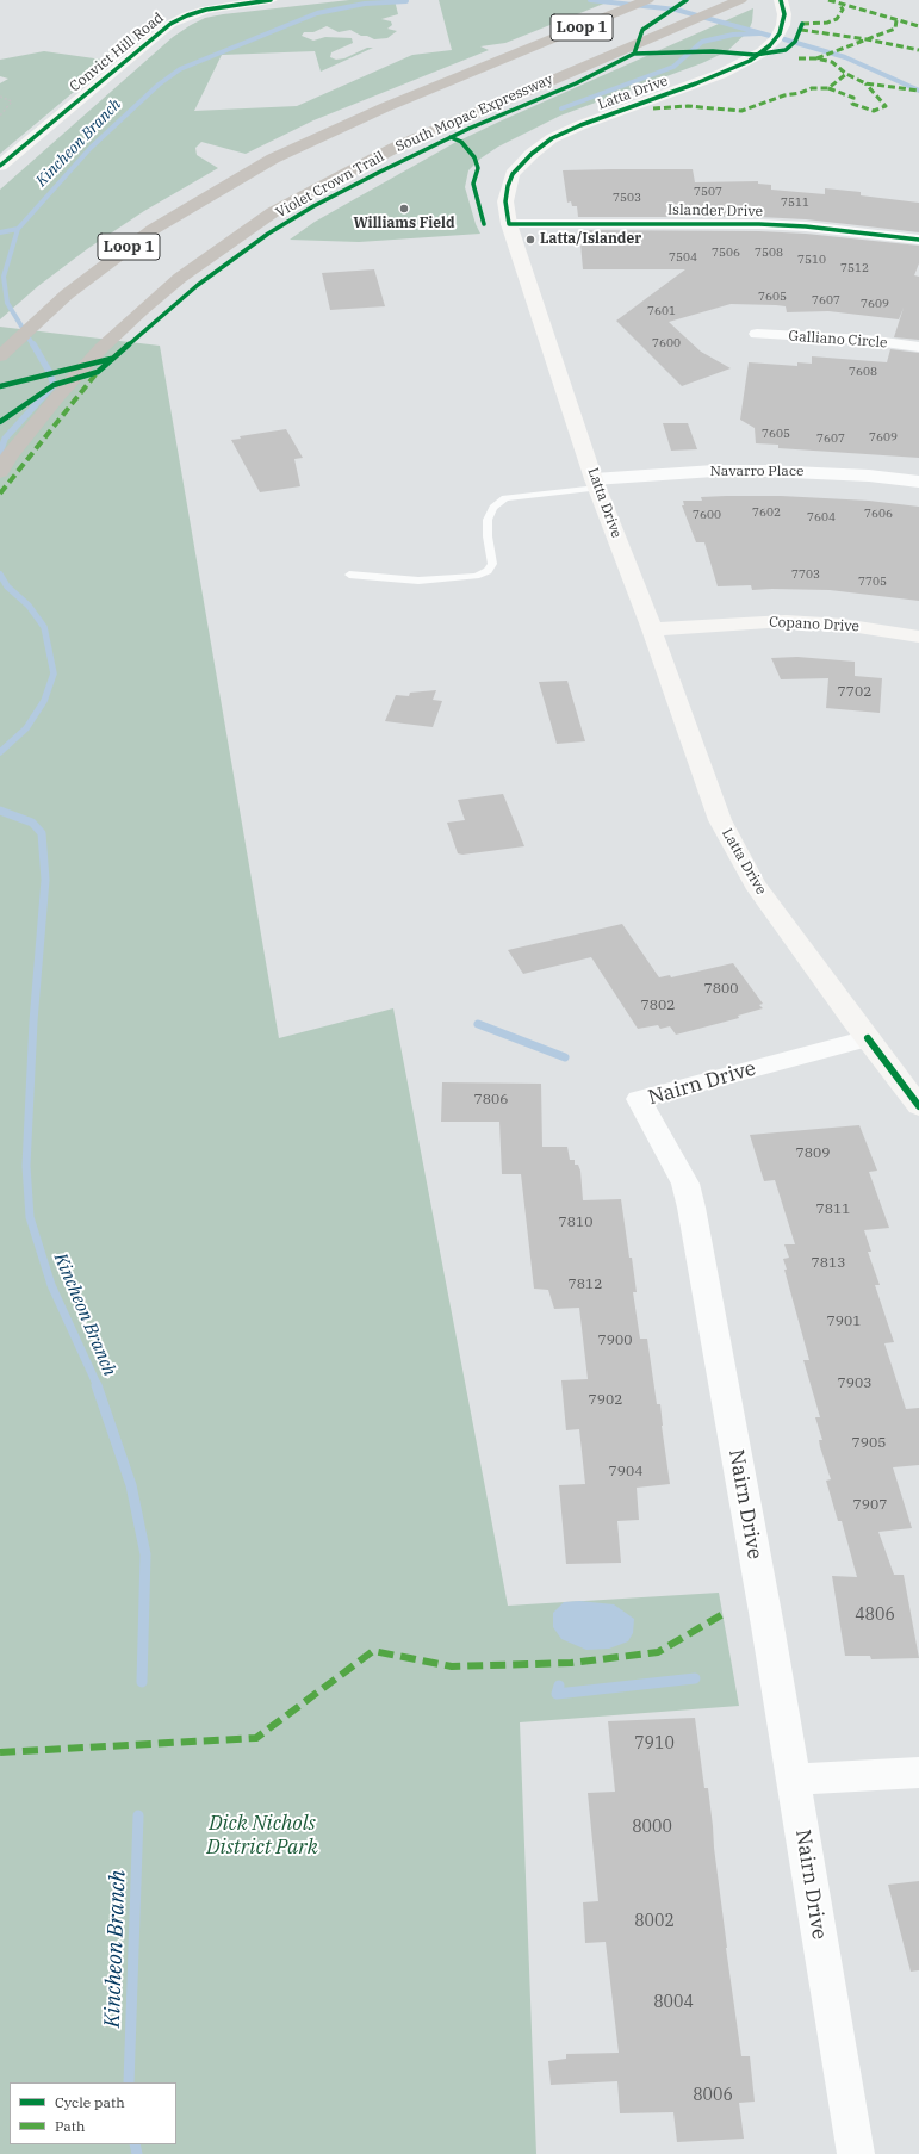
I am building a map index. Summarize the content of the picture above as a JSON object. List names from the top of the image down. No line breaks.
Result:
{"streets":{"highway":["Loop 1","South Mopac Expressway"],"street":["Convict Hill Road","Latta Drive","Islander Drive","Galliano Circle","Navarro Place","Copano Drive","Nairn Drive"],"cycle path":["Violet Crown Trail"]},"crossings":[["Latta Drive","Islander Drive"],["Latta Drive","Navarro Place"],["Latta Drive","Copano Drive"],["Latta Drive","Nairn Drive"]],"water":["Kincheon Branch"],"parks":["Dick Nichols District Park"],"places":["Williams Field","Latta/Islander"],"house_numbers":["7507","7503","7511","7506","7508","7504","7510","7512","7605","7607","7609","7601","7600","7608","7605","7609","7607","7602","7606","7600","7604","7703","7705","7702","7800","7802","7806","7809","7811","7810","7813","7812","7901","7900","7903","7902","7905","7904","7907","4806","7910","8000","8002","8004","8006"],"legend":["Cycle path","Path"]}
